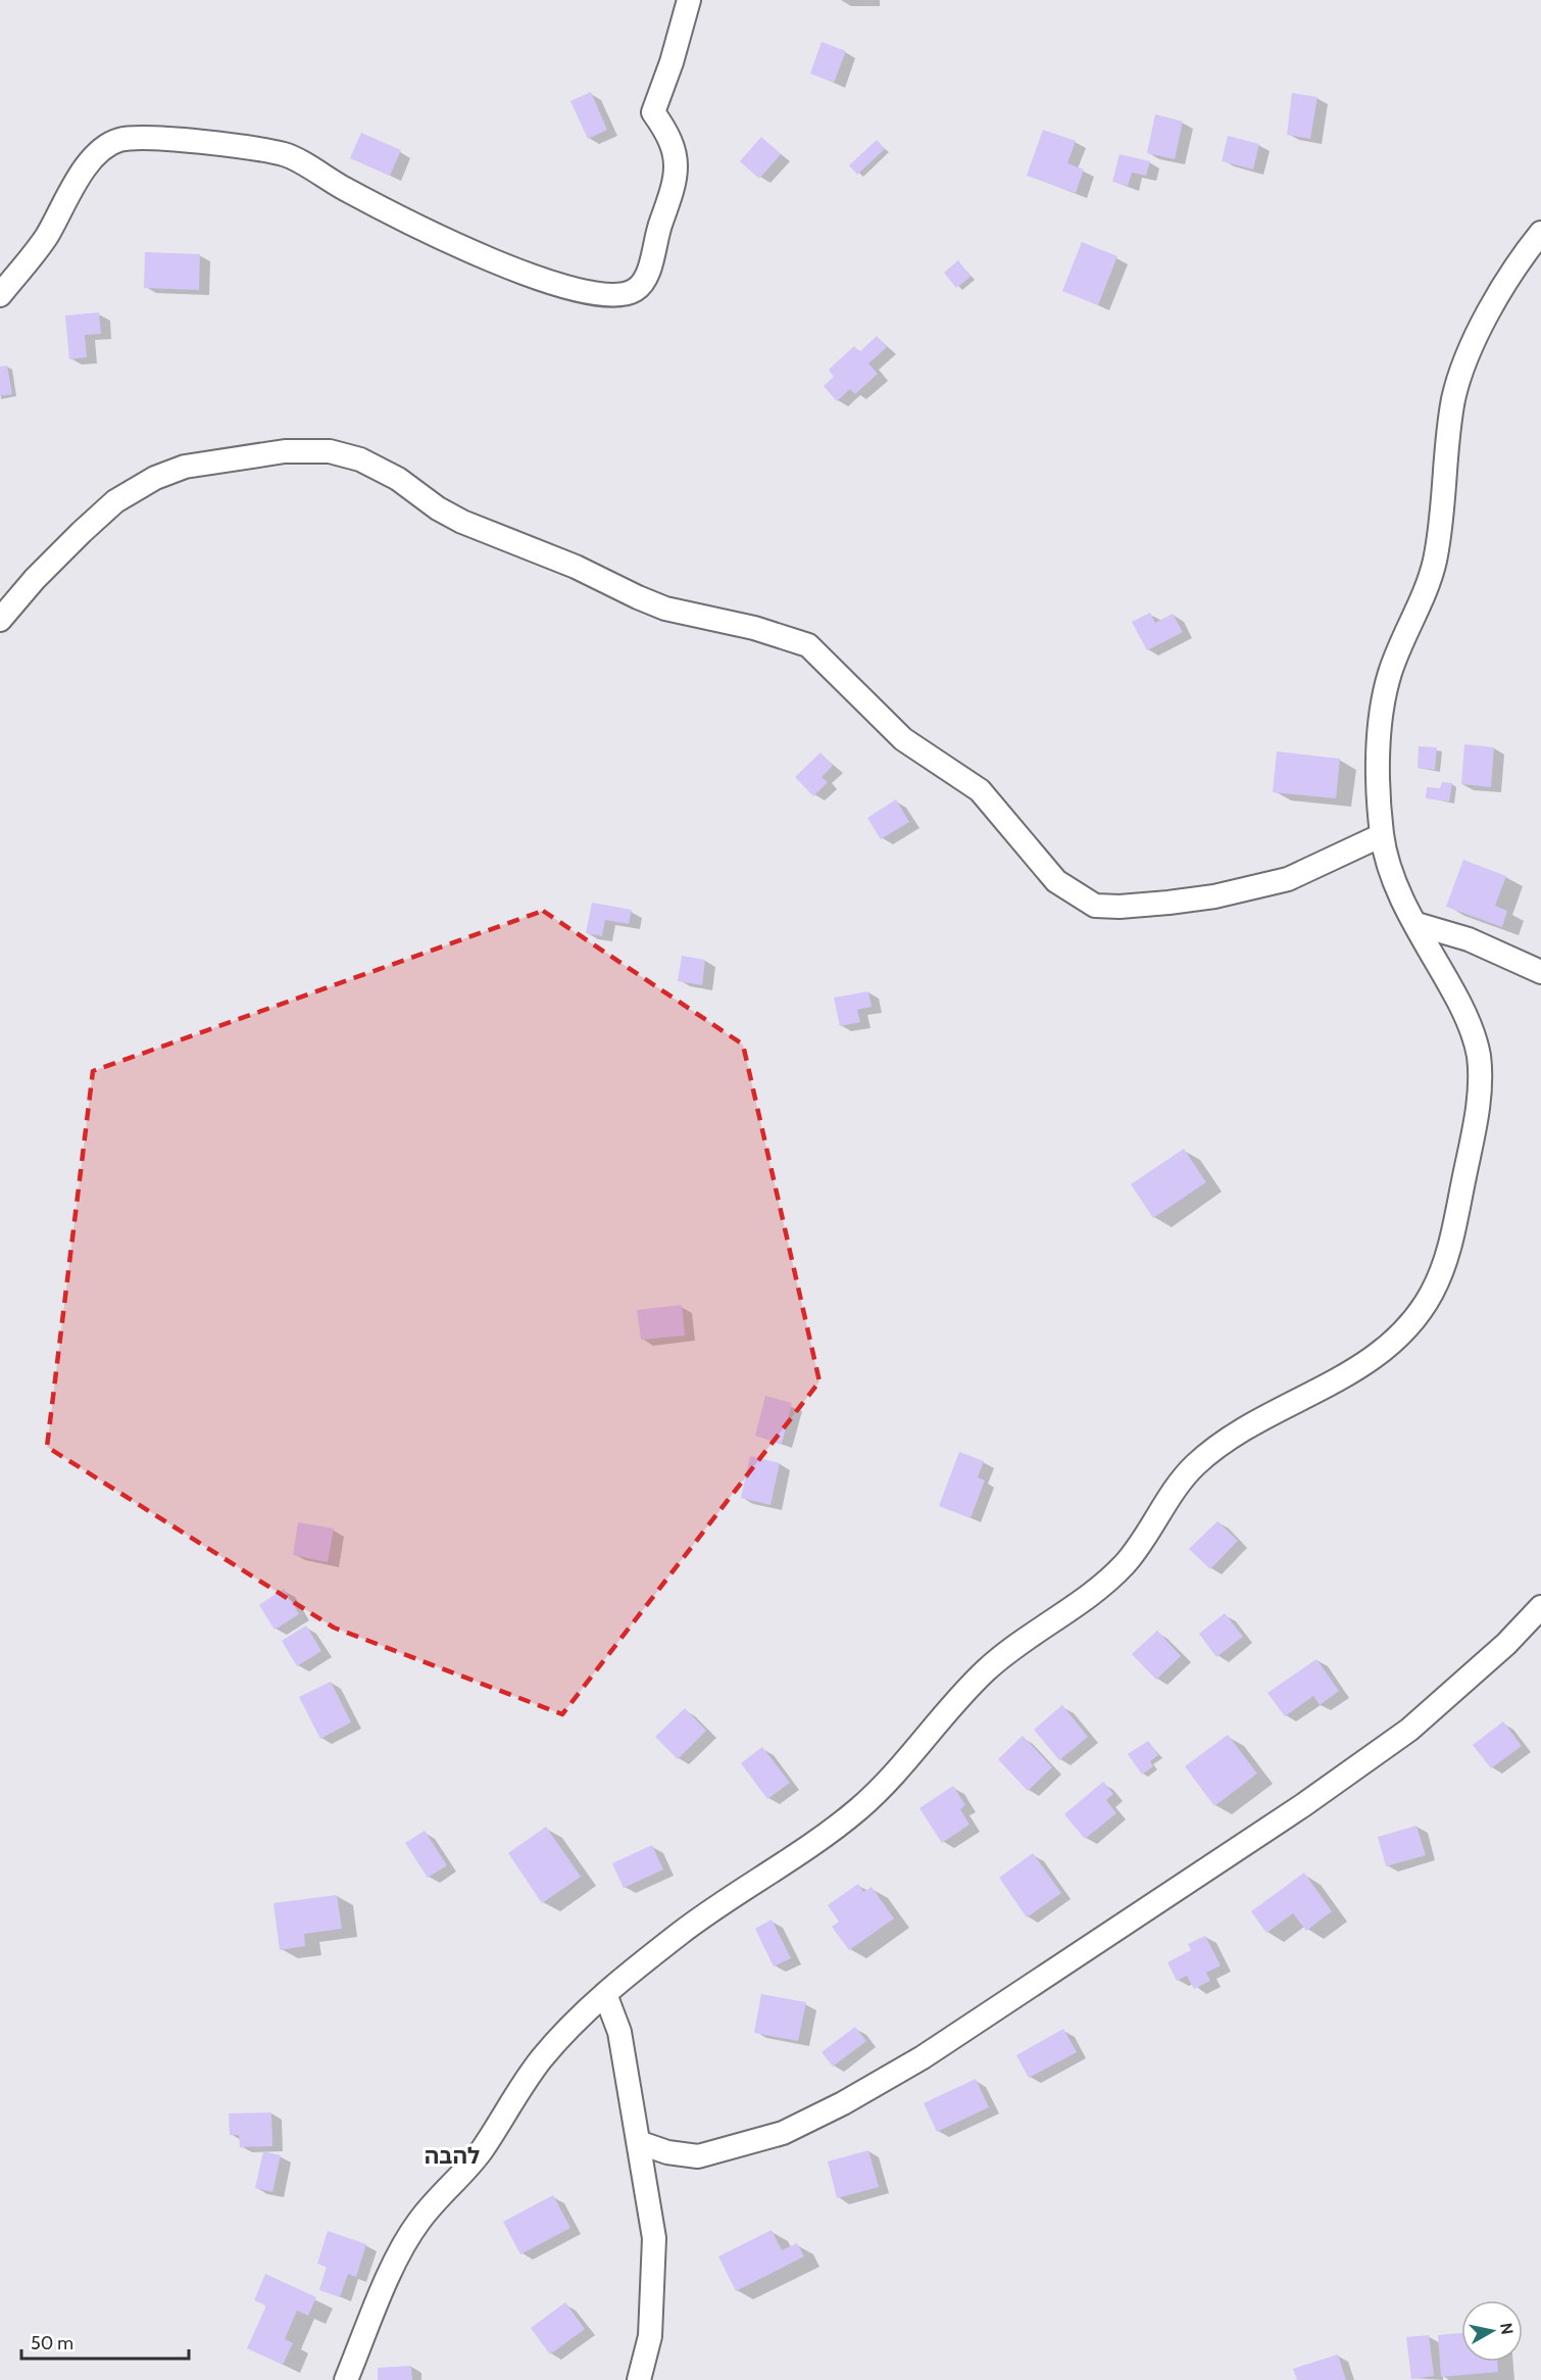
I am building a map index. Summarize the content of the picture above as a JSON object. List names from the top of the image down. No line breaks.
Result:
{"districts":["להבה"],"scale_bar":"50 m","north":"right"}
